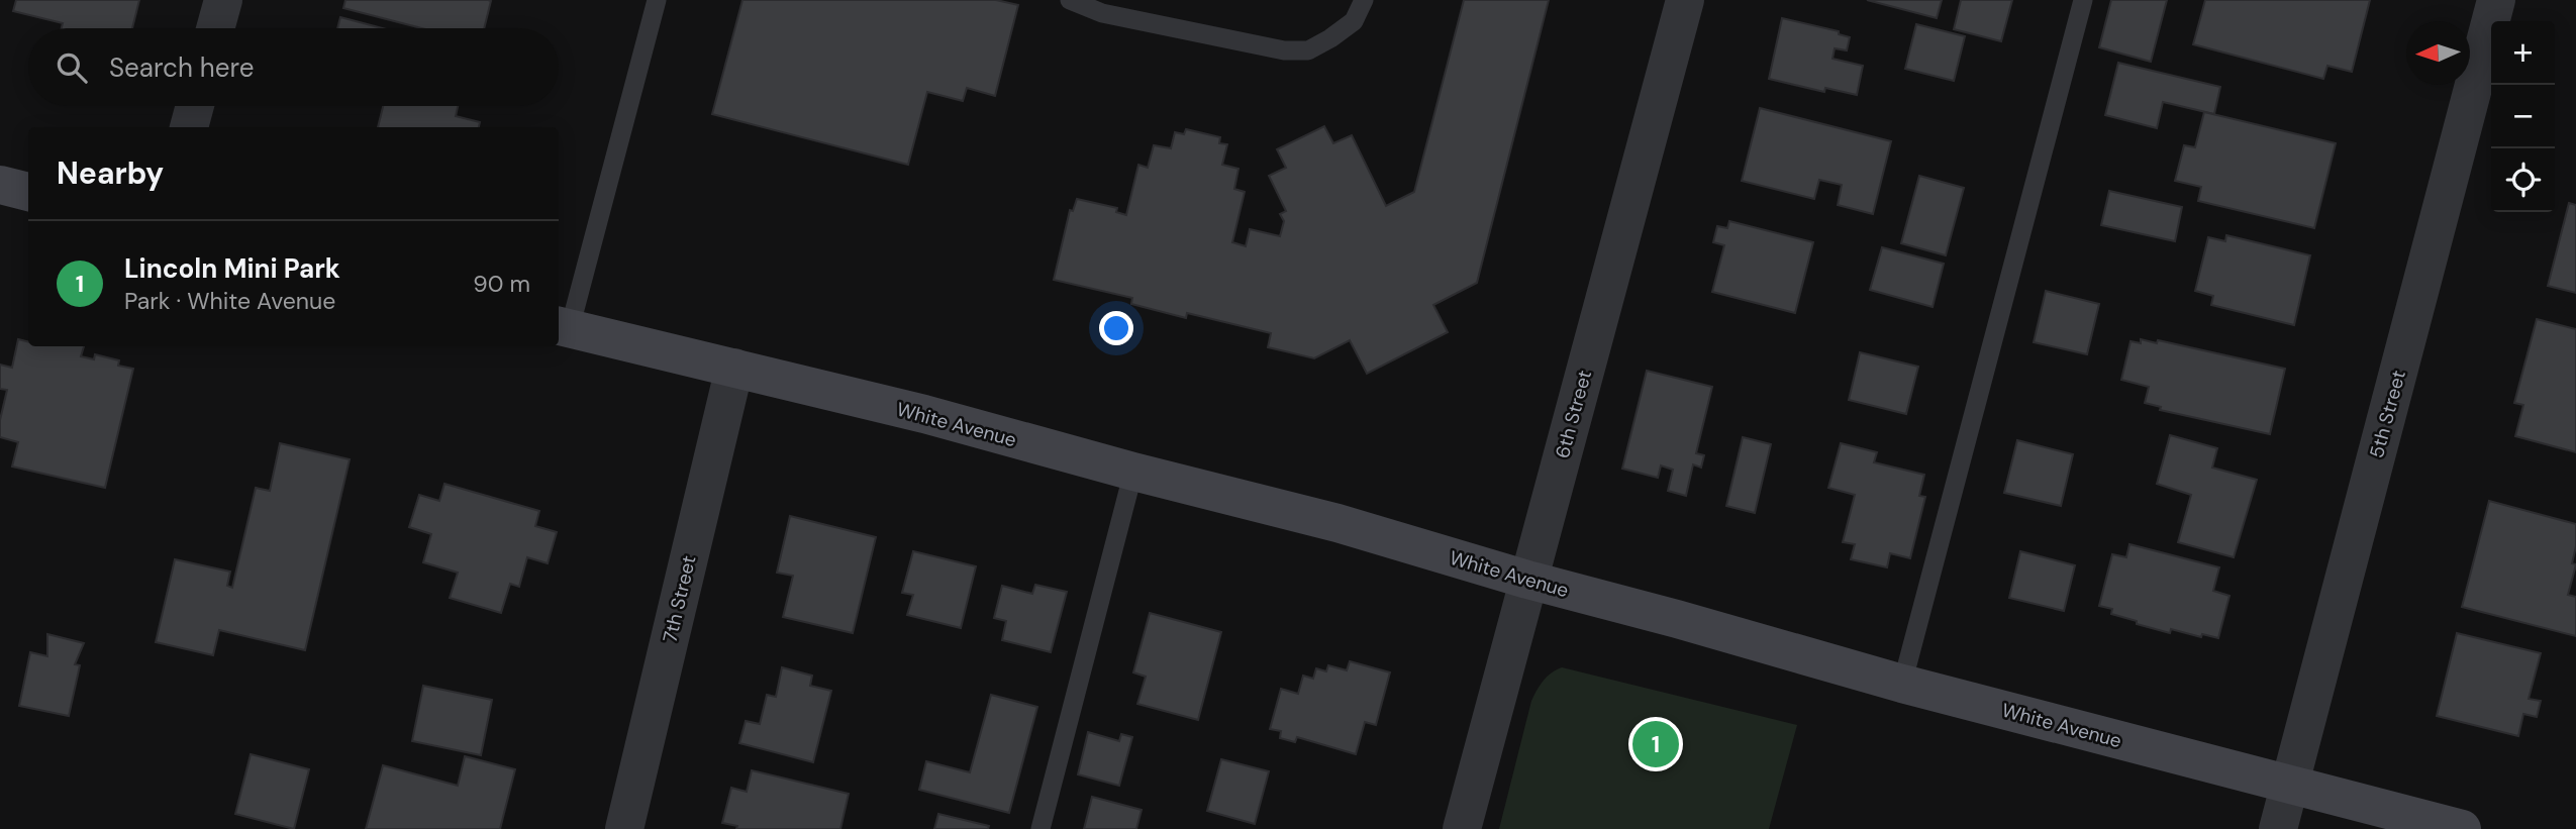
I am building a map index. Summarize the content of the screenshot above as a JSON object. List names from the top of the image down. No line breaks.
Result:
{"streets":{"main road":["White Avenue"],"street":["6th Street","5th Street","7th Street"]},"crossings":[["6th Street","White Avenue"],["5th Street","White Avenue"],["White Avenue","7th Street"]],"north":"left","page":{"map_buttons":["+","−"],"search":"Search here","heading":"Nearby","list":[{"mark":"1","name":"Lincoln Mini Park","note":"Park · White Avenue","value":"90 m"}],"pins":"1"}}
